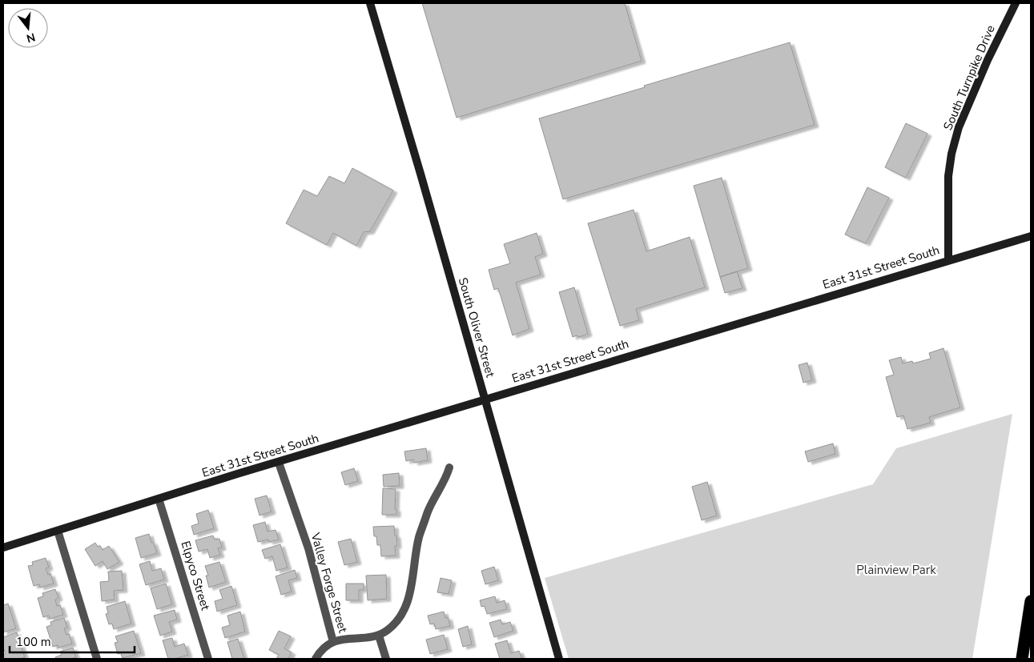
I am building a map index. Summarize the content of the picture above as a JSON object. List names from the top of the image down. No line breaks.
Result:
{"streets":{"street":["South Turnpike Drive","East 31st Street South","South Oliver Street","Elpyco Street","Valley Forge Street"]},"crossings":[["South Turnpike Drive","East 31st Street South"],["East 31st Street South","South Oliver Street"],["East 31st Street South","Elpyco Street"],["East 31st Street South","Valley Forge Street"]],"parks":["Plainview Park"],"scale_bar":"100 m","north":"bottom"}
